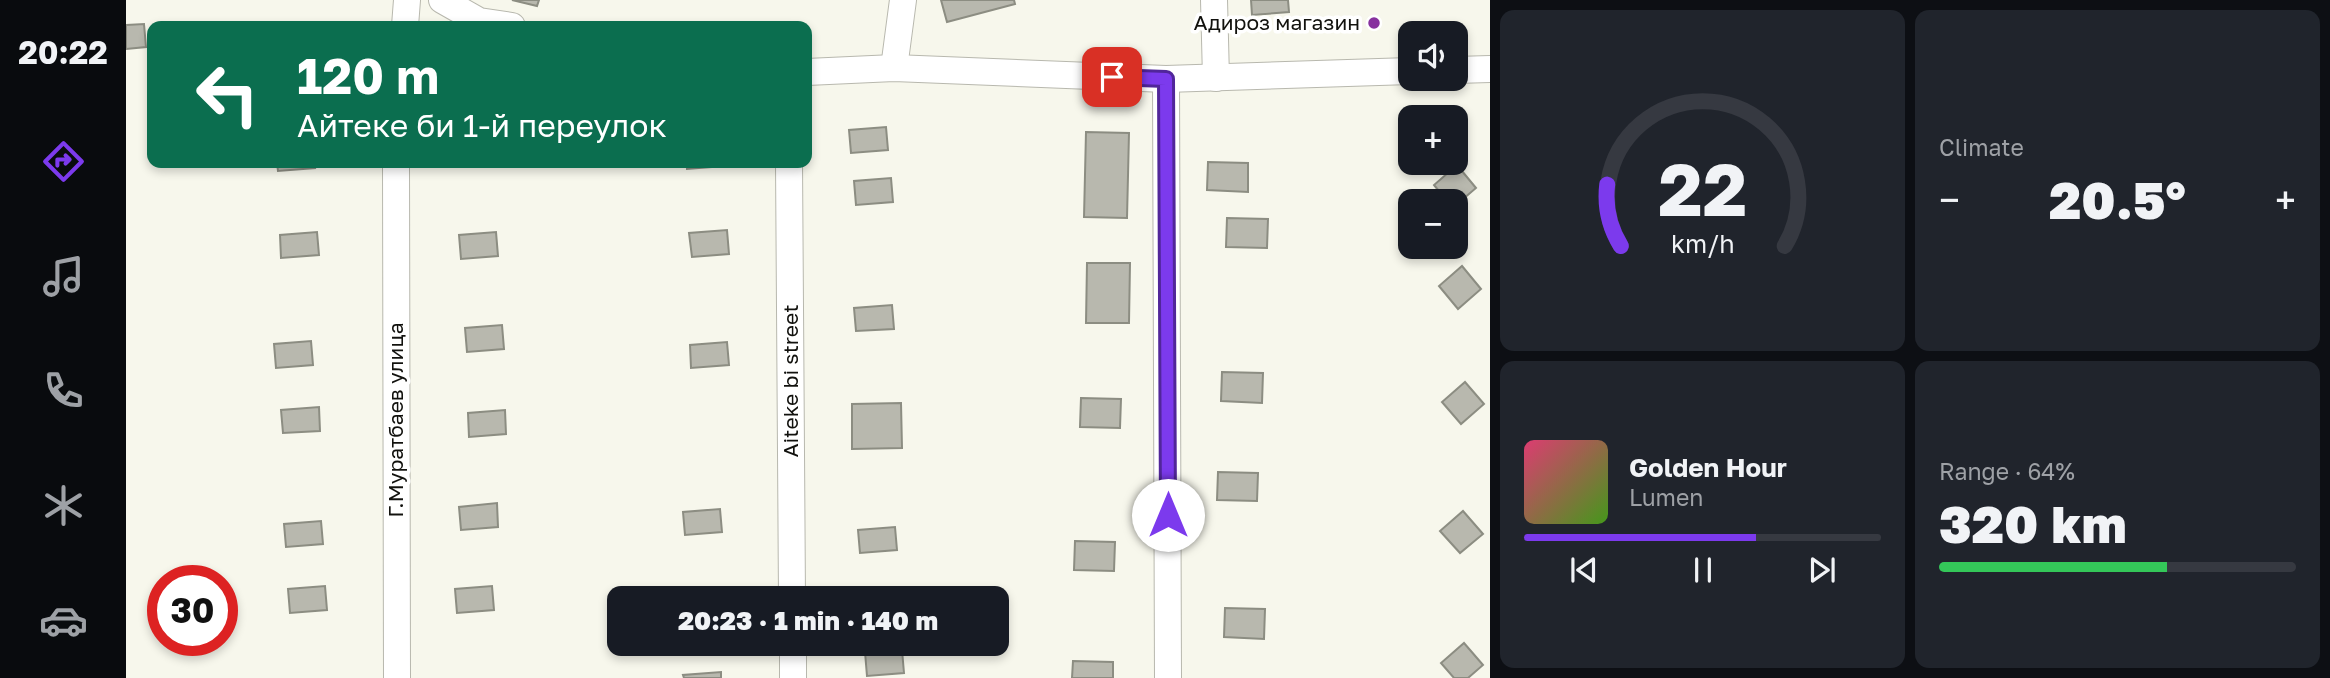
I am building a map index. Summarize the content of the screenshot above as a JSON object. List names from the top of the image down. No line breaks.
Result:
{"streets":{"street":["Aiteke bi street","Г.Муратбаев улица"]},"places":["Адироз магазин"],"page":{"tabs":"20:22","tile":["Climate",["Range · 64%","320 km"]],"map_buttons":["+","−"],"turn":["120 m","Айтеке би 1-й переулок"],"heat":["−","20.5°","+"],"song":["Golden Hour","Lumen"],"limit":"30","trip":"20:23 · 1 min · 140 m","gauge":["22","km/h"]}}
